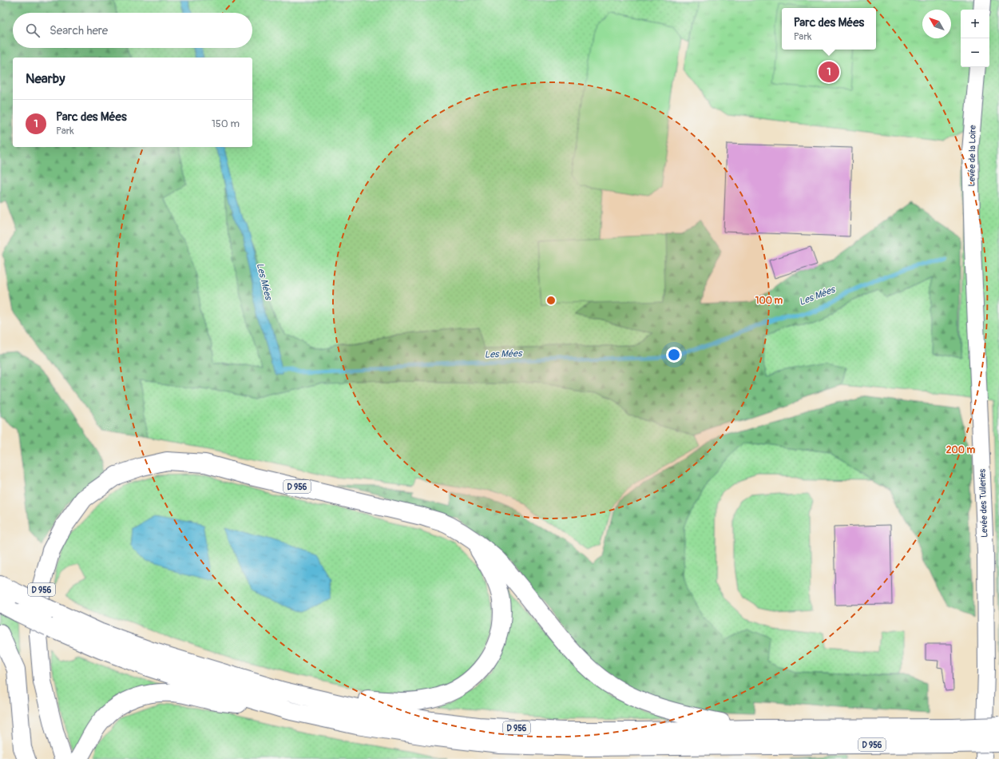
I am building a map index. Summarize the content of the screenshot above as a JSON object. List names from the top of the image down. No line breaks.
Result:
{"streets":{"main road":["D 956"],"street":["Levée de la Loire","Levée des Tuileries"]},"crossings":[["Levée de la Loire","Levée des Tuileries"]],"water":["Les Mées"],"north":"top left","page":{"popup":["Parc des Mées","Park"],"map_buttons":["+","−"],"search":"Search here","heading":"Nearby","pins":"1","list":[{"mark":"1","name":"Parc des Mées","note":"Park","value":"150 m"}]},"rings":["100 m","200 m"]}
